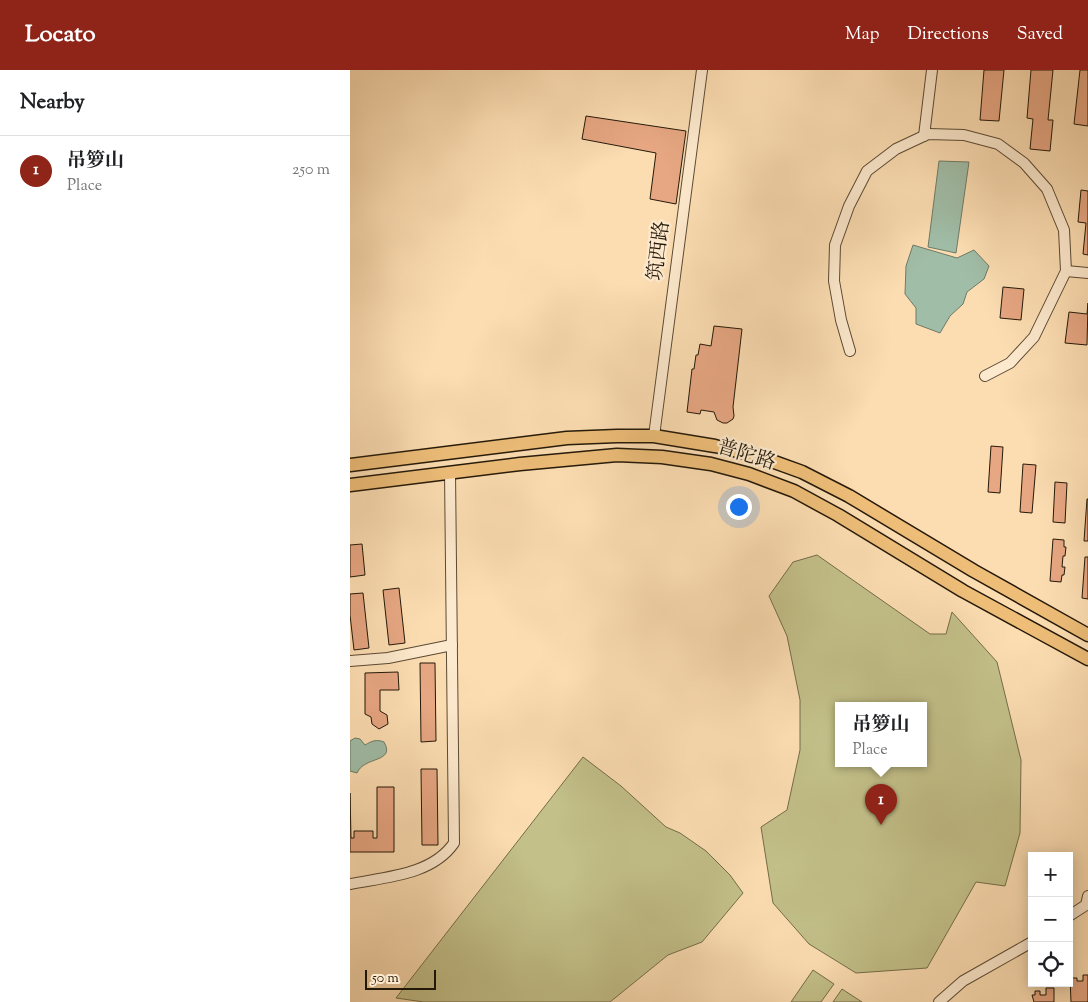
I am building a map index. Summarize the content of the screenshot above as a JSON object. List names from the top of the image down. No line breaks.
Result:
{"streets":{"main road":["普陀路"],"street":["筑西路"]},"crossings":[["筑西路","普陀路"]],"scale_bar":"50 m","page":{"header":"Locato","nav":["Map","Directions","Saved"],"heading":"Nearby","list":[{"mark":"1","name":"吊箩山","note":"Place","value":"250 m"}],"popup":["吊箩山","Place"],"pins":"1","map_buttons":["+","−"],"scale":"50 m"}}
